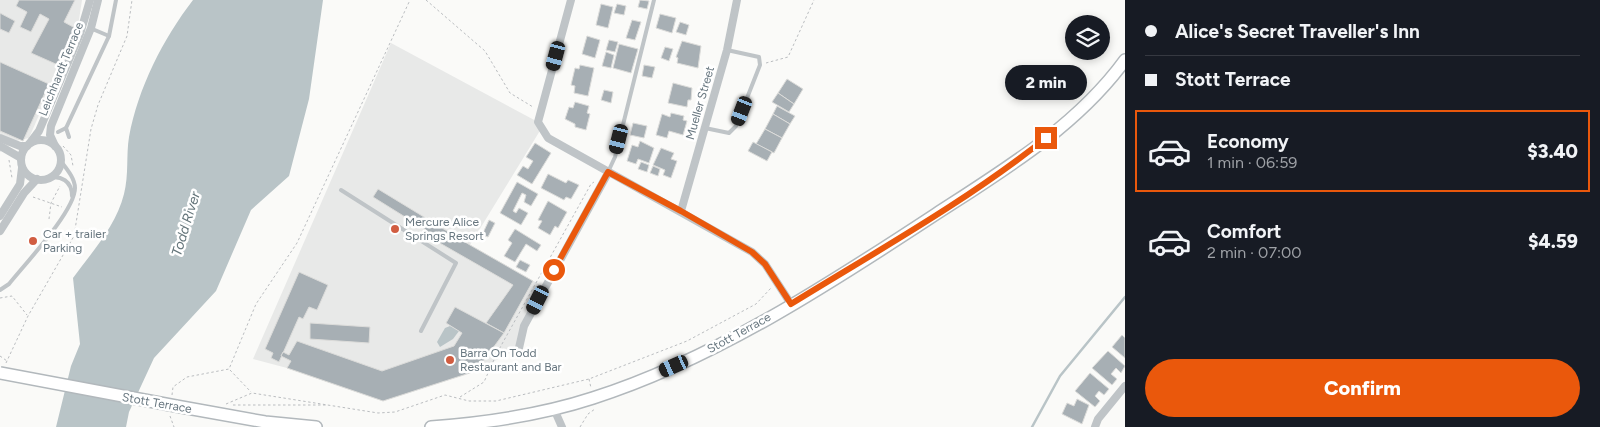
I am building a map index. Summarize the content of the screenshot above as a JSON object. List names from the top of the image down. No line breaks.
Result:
{"streets":{"main road":["Stott Terrace"],"street":["Leichhardt Terrace","Mueller Street"]},"water":["Todd River"],"places":["Mercure Alice Springs Resort","Car + trailer Parking","Barra On Todd Restaurant and Bar"],"page":{"banner":["Alice's Secret Traveller's Inn","Stott Terrace"],"bubble":"2 min","list":[{"name":"Economy","note":"1 min · 06:59","value":"$3.40"},{"name":"Comfort","note":"2 min · 07:00","value":"$4.59"}],"buttons":"Confirm"}}
